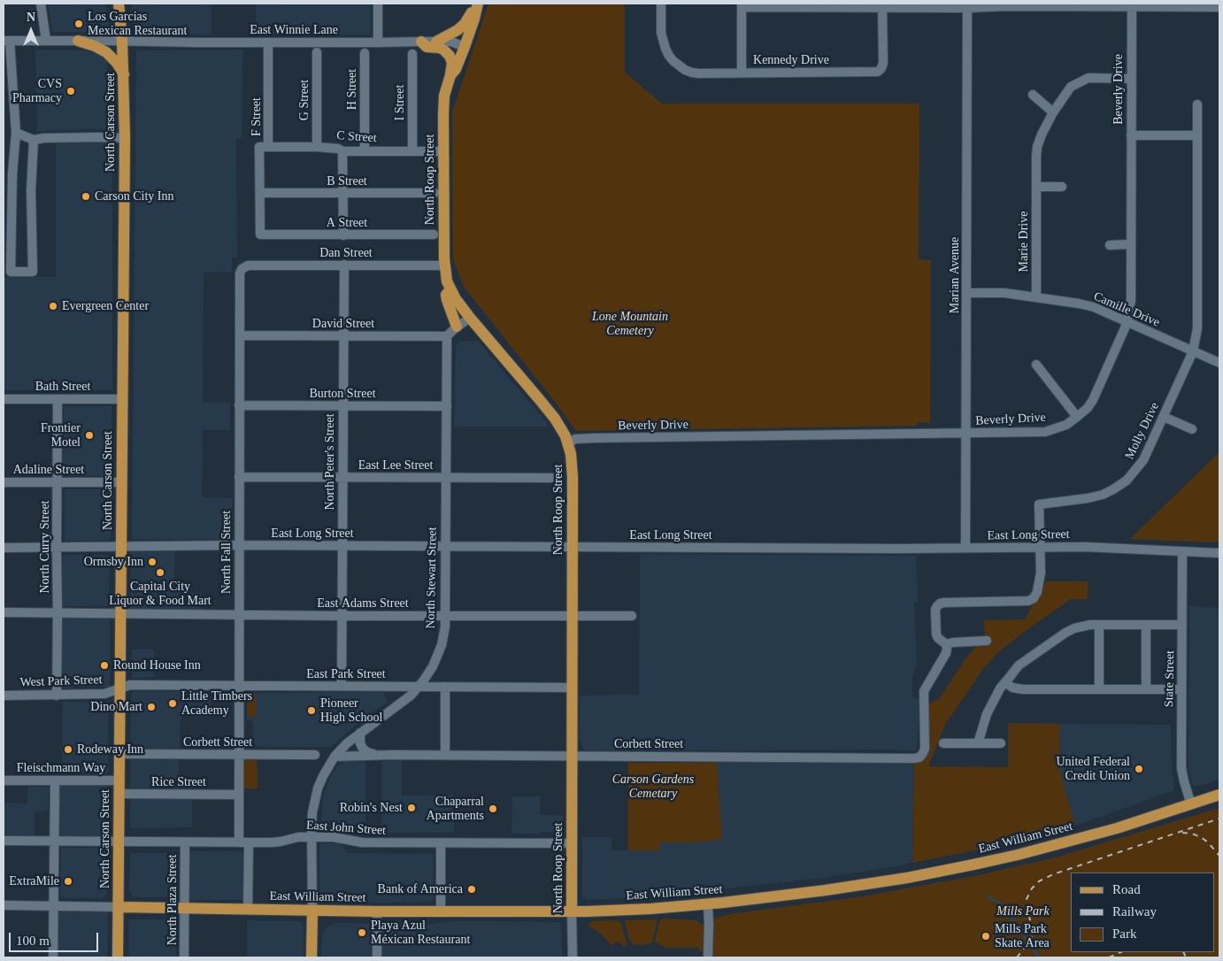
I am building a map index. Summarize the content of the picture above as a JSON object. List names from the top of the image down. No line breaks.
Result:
{"streets":{"main road":["North Carson Street","North Roop Street","North Stewart Street","East William Street"],"street":["East Winnie Lane","Kennedy Drive","H Street","Beverly Drive","G Street","I Street","F Street","C Street","B Street","A Street","Marie Drive","Dan Street","Marian Avenue","Camille Drive","David Street","Bath Street","Burton Street","Molly Drive","North Peter's Street","East Lee Street","Adaline Street","East Long Street","North Curry Street","North Fall Street","East Adams Street","East Park Street","State Street","West Park Street","Corbett Street","Fleischmann Way","Rice Street","East John Street","North Plaza Street"]},"crossings":[["East Winnie Lane","F Street"],["East Winnie Lane","North Carson Street"],["East Winnie Lane","North Roop Street"],["H Street","C Street"],["Beverly Drive","North Roop Street"],["Beverly Drive","Marie Drive"],["Beverly Drive","Marian Avenue"],["Beverly Drive","Camille Drive"],["G Street","C Street"],["I Street","C Street"],["F Street","C Street"],["F Street","B Street"],["F Street","A Street"],["North Carson Street","Bath Street"],["North Carson Street","Adaline Street"],["North Carson Street","East Long Street"],["North Carson Street","East Adams Street"],["North Carson Street","East Park Street"],["North Carson Street","West Park Street"],["North Carson Street","Corbett Street"],["North Carson Street","Fleischmann Way"],["North Carson Street","Rice Street"],["North Carson Street","East John Street"],["North Carson Street","East William Street"],["C Street","North Roop Street"],["North Roop Street","Dan Street"],["North Roop Street","East Long Street"],["North Roop Street","East Adams Street"],["North Roop Street","East Park Street"],["North Roop Street","Corbett Street"],["North Roop Street","East John Street"],["North Roop Street","East William Street"],["Marie Drive","Camille Drive"],["Dan Street","North Peter's Street"],["Dan Street","North Fall Street"],["Marian Avenue","Camille Drive"],["Marian Avenue","East Long Street"],["Camille Drive","Molly Drive"],["David Street","North Peter's Street"],["David Street","North Fall Street"],["David Street","North Stewart Street"],["Bath Street","North Curry Street"],["Burton Street","North Peter's Street"],["Burton Street","North Fall Street"],["Burton Street","North Stewart Street"],["Molly Drive","East Long Street"],["Molly Drive","Corbett Street"],["North Peter's Street","East Lee Street"],["North Peter's Street","East Long Street"],["North Peter's Street","East Adams Street"],["North Peter's Street","East Park Street"],["East Lee Street","North Fall Street"],["East Lee Street","North Stewart Street"],["Adaline Street","North Curry Street"],["East Long Street","North Curry Street"],["East Long Street","North Fall Street"],["East Long Street","North Stewart Street"],["East Long Street","State Street"],["North Curry Street","East Adams Street"],["North Curry Street","West Park Street"],["North Fall Street","East Adams Street"],["North Fall Street","East Park Street"],["North Fall Street","Corbett Street"],["North Fall Street","Rice Street"],["North Fall Street","East John Street"],["North Stewart Street","East Adams Street"],["North Stewart Street","East Park Street"],["North Stewart Street","Corbett Street"],["North Stewart Street","East John Street"],["North Stewart Street","East William Street"],["East Park Street","West Park Street"],["State Street","East William Street"],["East John Street","North Plaza Street"],["East William Street","North Plaza Street"]],"parks":["Lone Mountain Cemetery","Carson Gardens Cemetary","Mills Park"],"places":["Los Garcias Mexican Restaurant","CVS Pharmacy","Carson City Inn","Evergreen Center","Frontier Motel","Ormsby Inn","Capital City Liquor & Food Mart","Round House Inn","Little Timbers Academy","Dino Mart","Pioneer High School","Rodeway Inn","United Federal Credit Union","Robin's Nest","Chaparral Apartments","ExtraMile","Bank of America","Playa Azul Méxican Restaurant","Mills Park Skate Area"],"legend":["Road","Railway","Park"],"scale_bar":"100 m","north":"top"}
